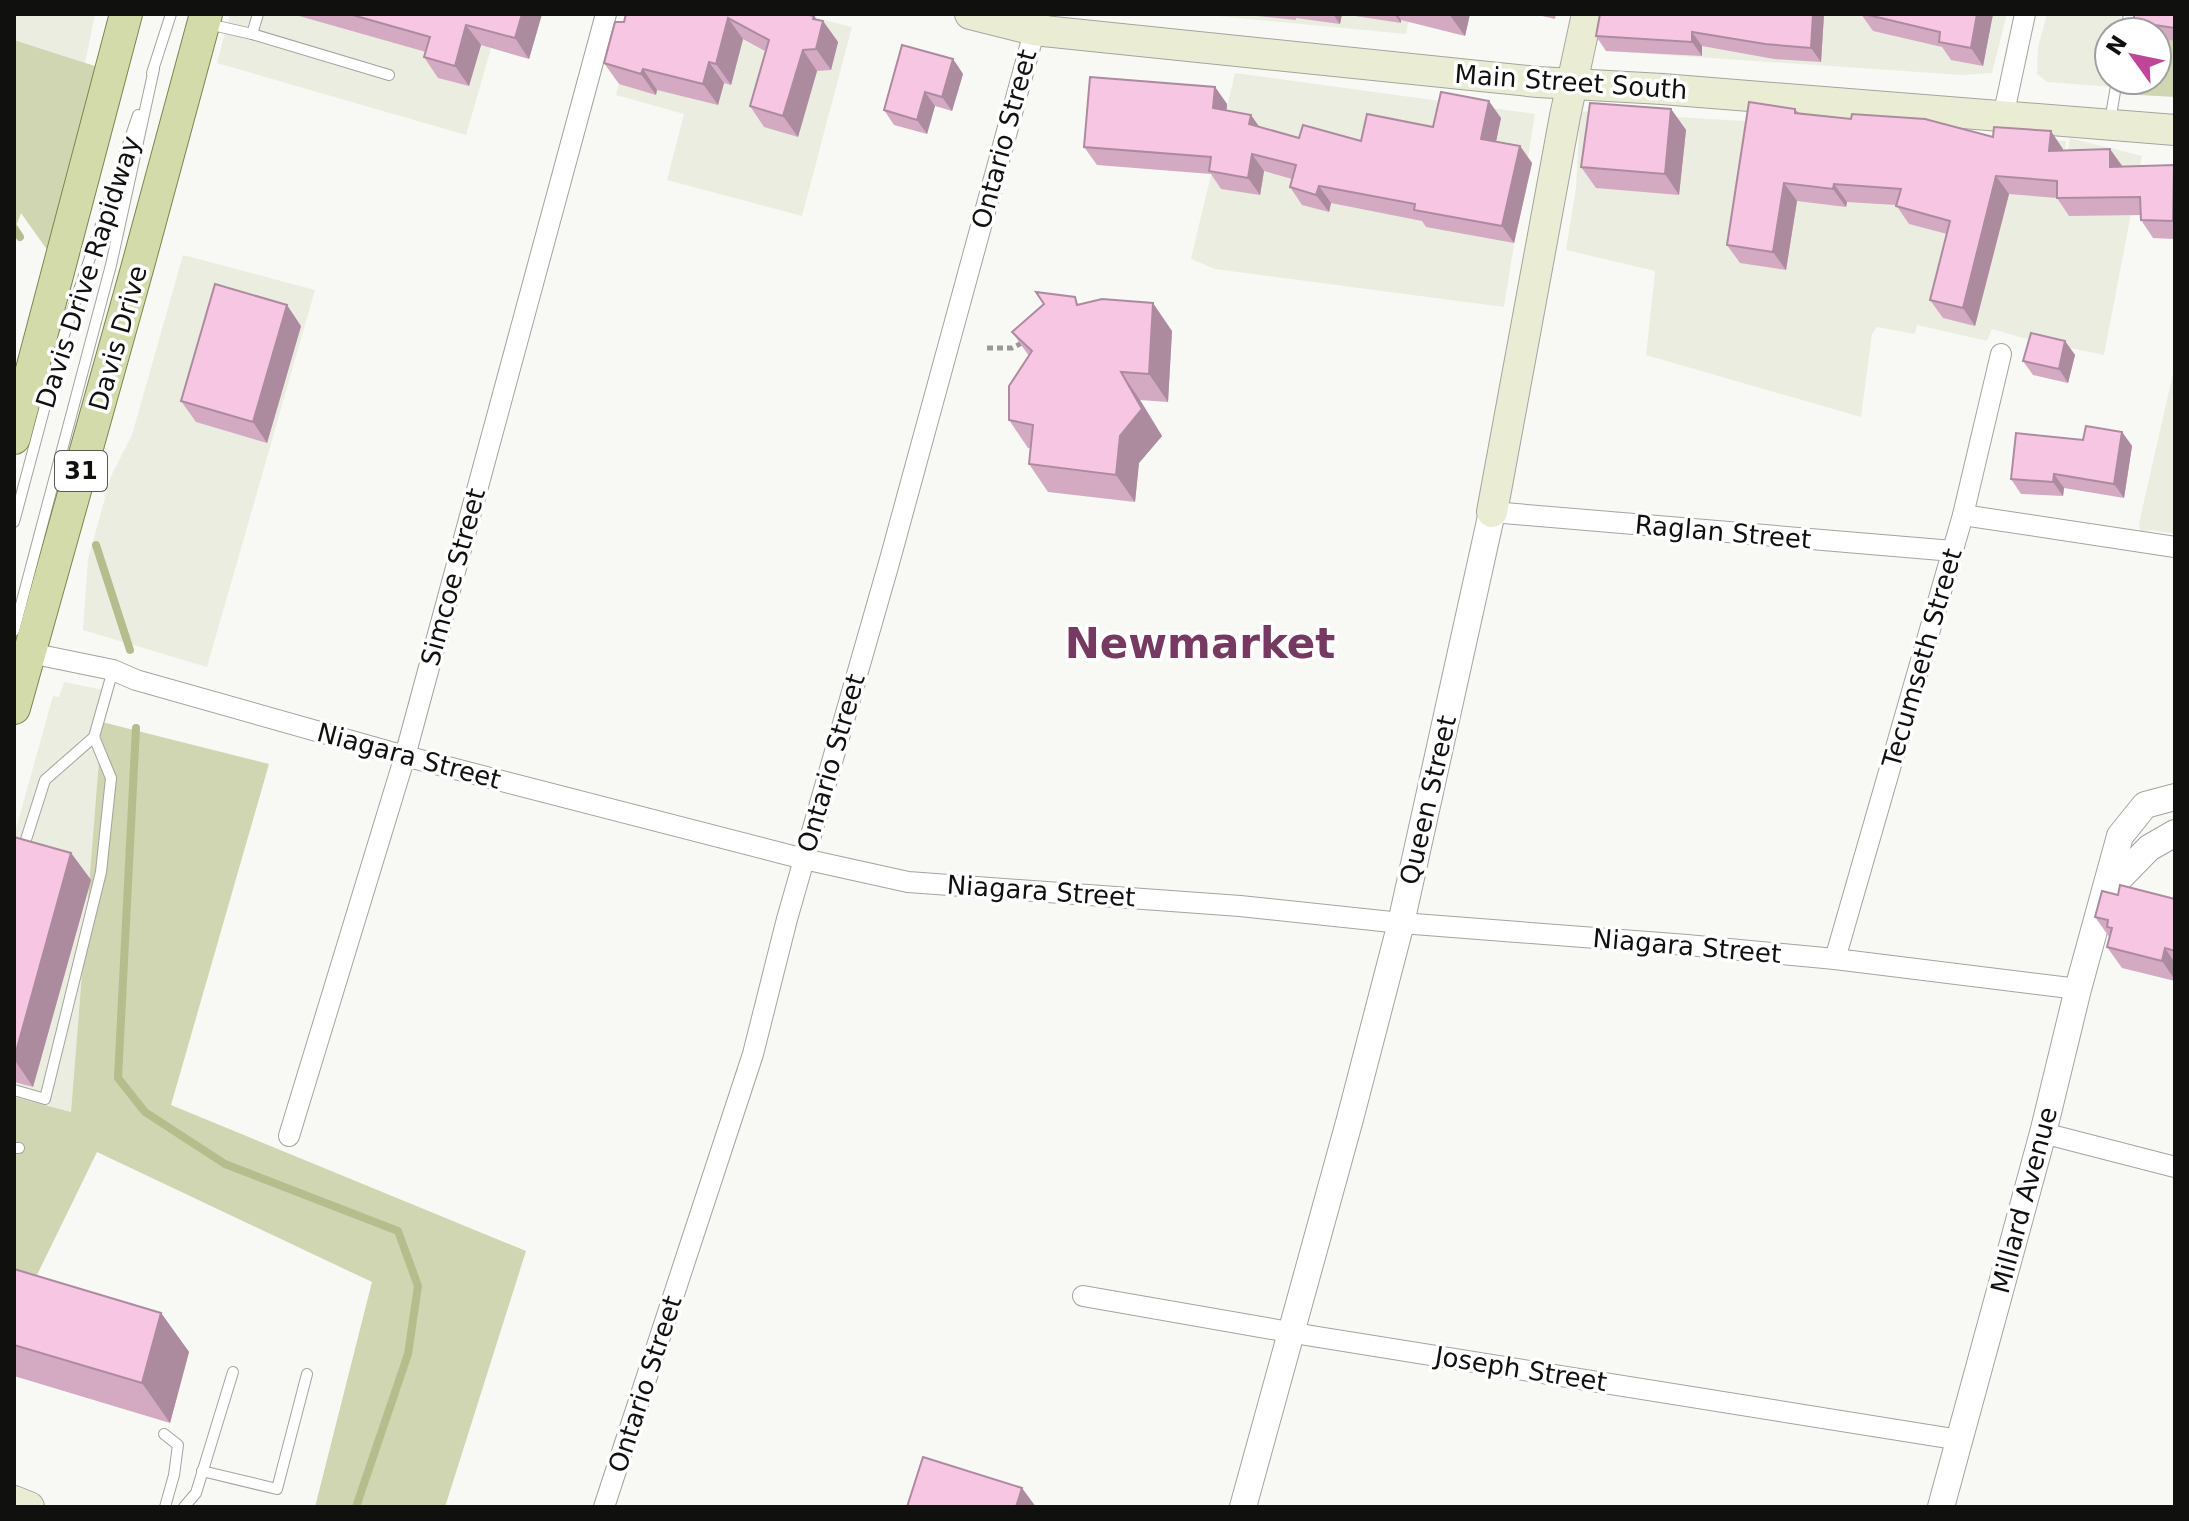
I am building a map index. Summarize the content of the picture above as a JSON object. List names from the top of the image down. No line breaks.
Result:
{"streets":{"main road":["Main Street South","Davis Drive","31","Queen Street"],"street":["Ontario Street","Raglan Street","Simcoe Street","Tecumseth Street","Niagara Street","Millard Avenue","Joseph Street"],"lane":["Davis Drive Rapidway"]},"crossings":[["Main Street South","Ontario Street"],["Main Street South","Queen Street"],["Ontario Street","Niagara Street"],["Davis Drive Rapidway","Davis Drive"],["Davis Drive Rapidway","Niagara Street"],["Davis Drive","Niagara Street"],["Raglan Street","Tecumseth Street"],["Raglan Street","Queen Street"],["Simcoe Street","Niagara Street"],["Tecumseth Street","Niagara Street"],["Niagara Street","Queen Street"],["Niagara Street","Millard Avenue"],["Queen Street","Joseph Street"],["Millard Avenue","Joseph Street"]],"districts":["Newmarket"],"north":"top left"}
